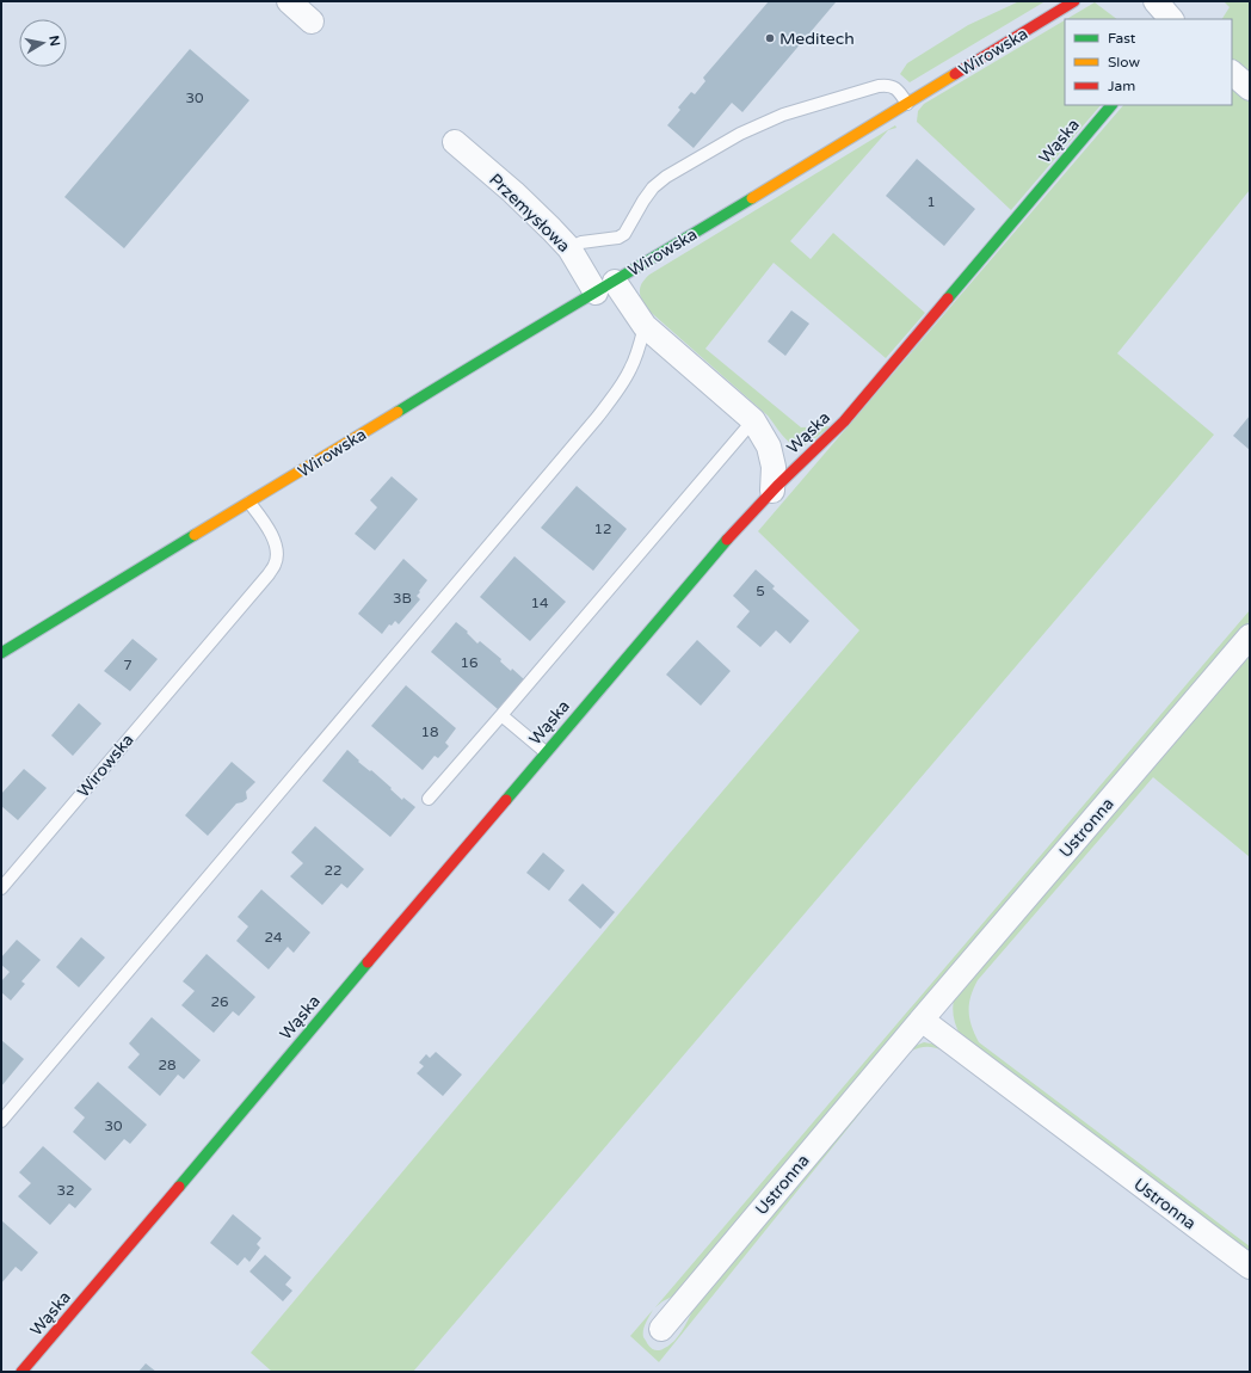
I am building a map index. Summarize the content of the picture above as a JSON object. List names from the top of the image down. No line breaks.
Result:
{"streets":{"street":["Wirowska","Wąska","Przemysłowa","Ustronna"]},"crossings":[["Wirowska","Przemysłowa"],["Wąska","Przemysłowa"]],"places":["Meditech"],"house_numbers":["30","1","12","5","3B","14","16","7","18","22","24","26","28","30","32"],"legend":["Fast","Slow","Jam"],"north":"right"}
